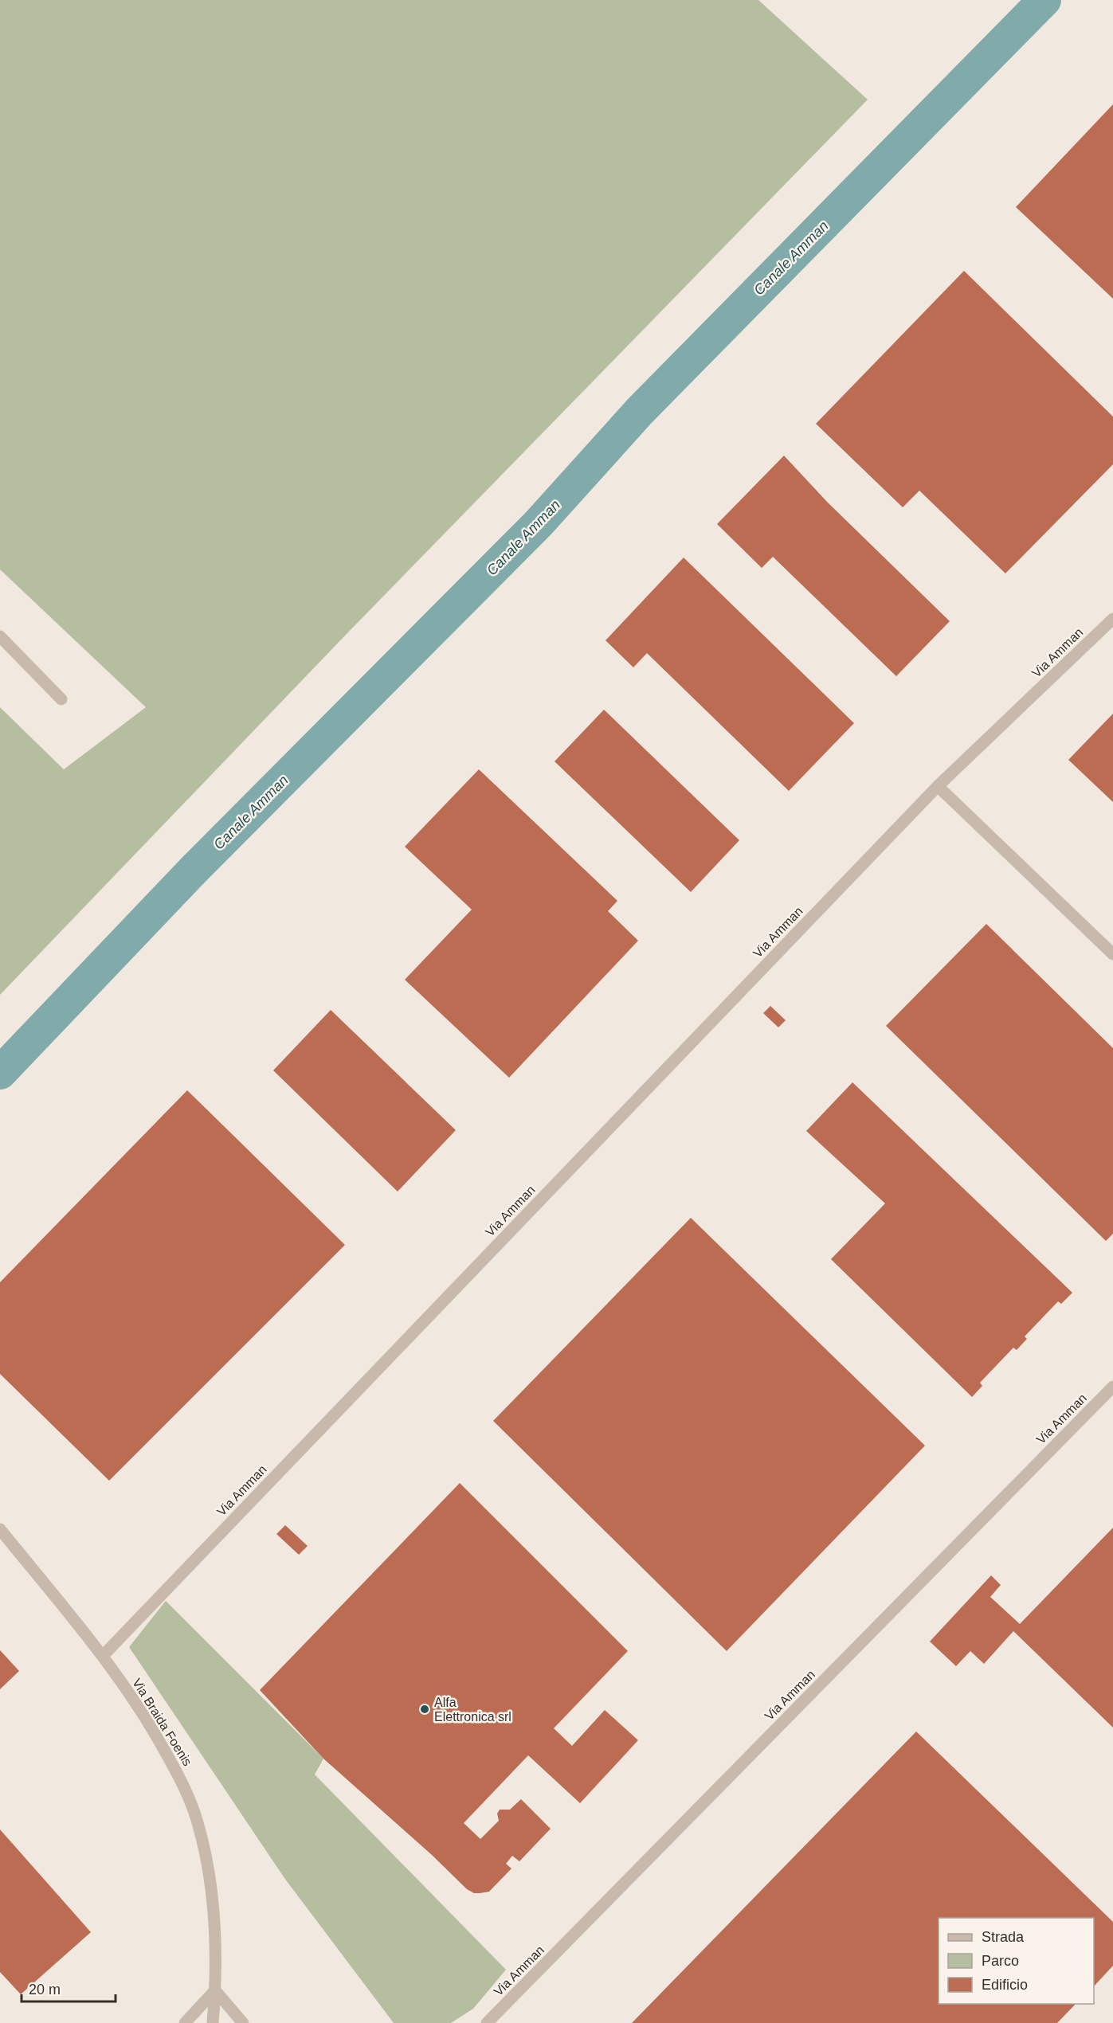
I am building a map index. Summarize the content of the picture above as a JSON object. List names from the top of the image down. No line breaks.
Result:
{"streets":{"street":["Via Amman","Via Braida Foenis"]},"crossings":[["Via Amman","Via Braida Foenis"]],"water":["Canale Amman"],"places":["Alfa Elettronica srl"],"legend":["Strada","Parco","Edificio"],"scale_bar":"20 m"}
